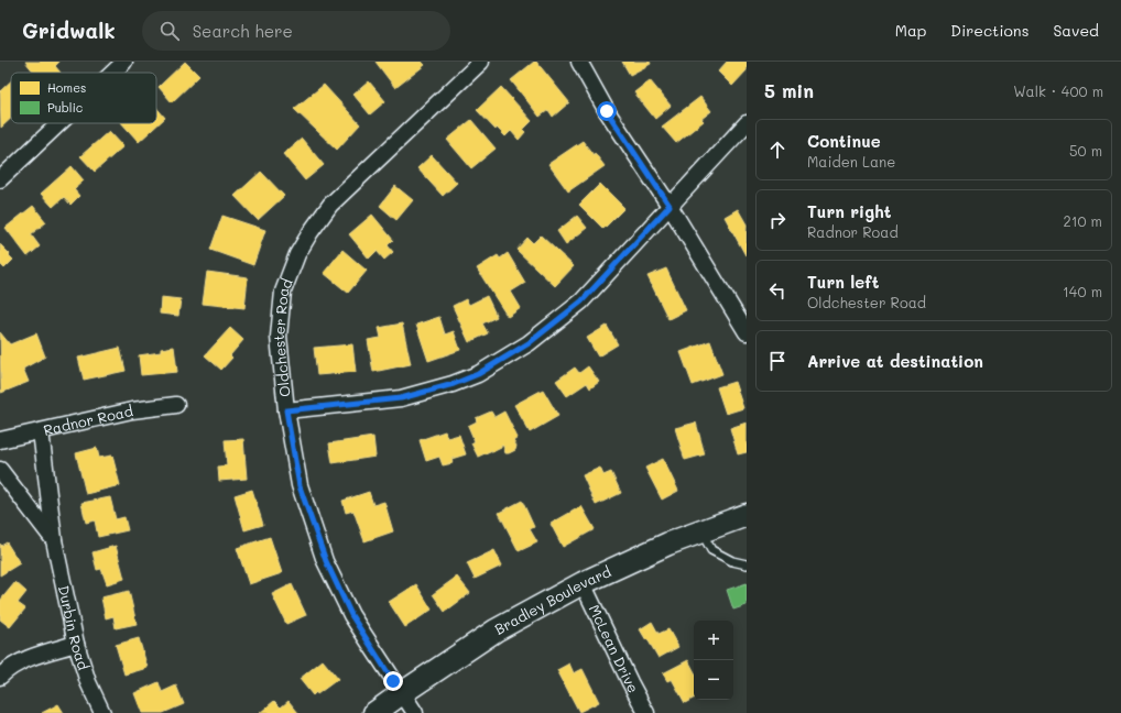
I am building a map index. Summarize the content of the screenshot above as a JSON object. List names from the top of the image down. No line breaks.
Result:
{"streets":{"main road":["Bradley Boulevard"],"street":["Oldchester Road","Radnor Road","Durbin Road","McLean Drive"]},"crossings":[["Oldchester Road","Bradley Boulevard"],["Radnor Road","Durbin Road"],["Bradley Boulevard","McLean Drive"]],"legend":["Homes","Public"],"page":{"header":"Gridwalk","search":"Search here","nav":["Map","Directions","Saved"],"heading":["5 min","Walk · 400 m"],"list":[["Continue","Maiden Lane","50 m"],["Turn right","Radnor Road","210 m"],["Turn left","Oldchester Road","140 m"],"Arrive at destination"],"map_buttons":["+","−"]}}
